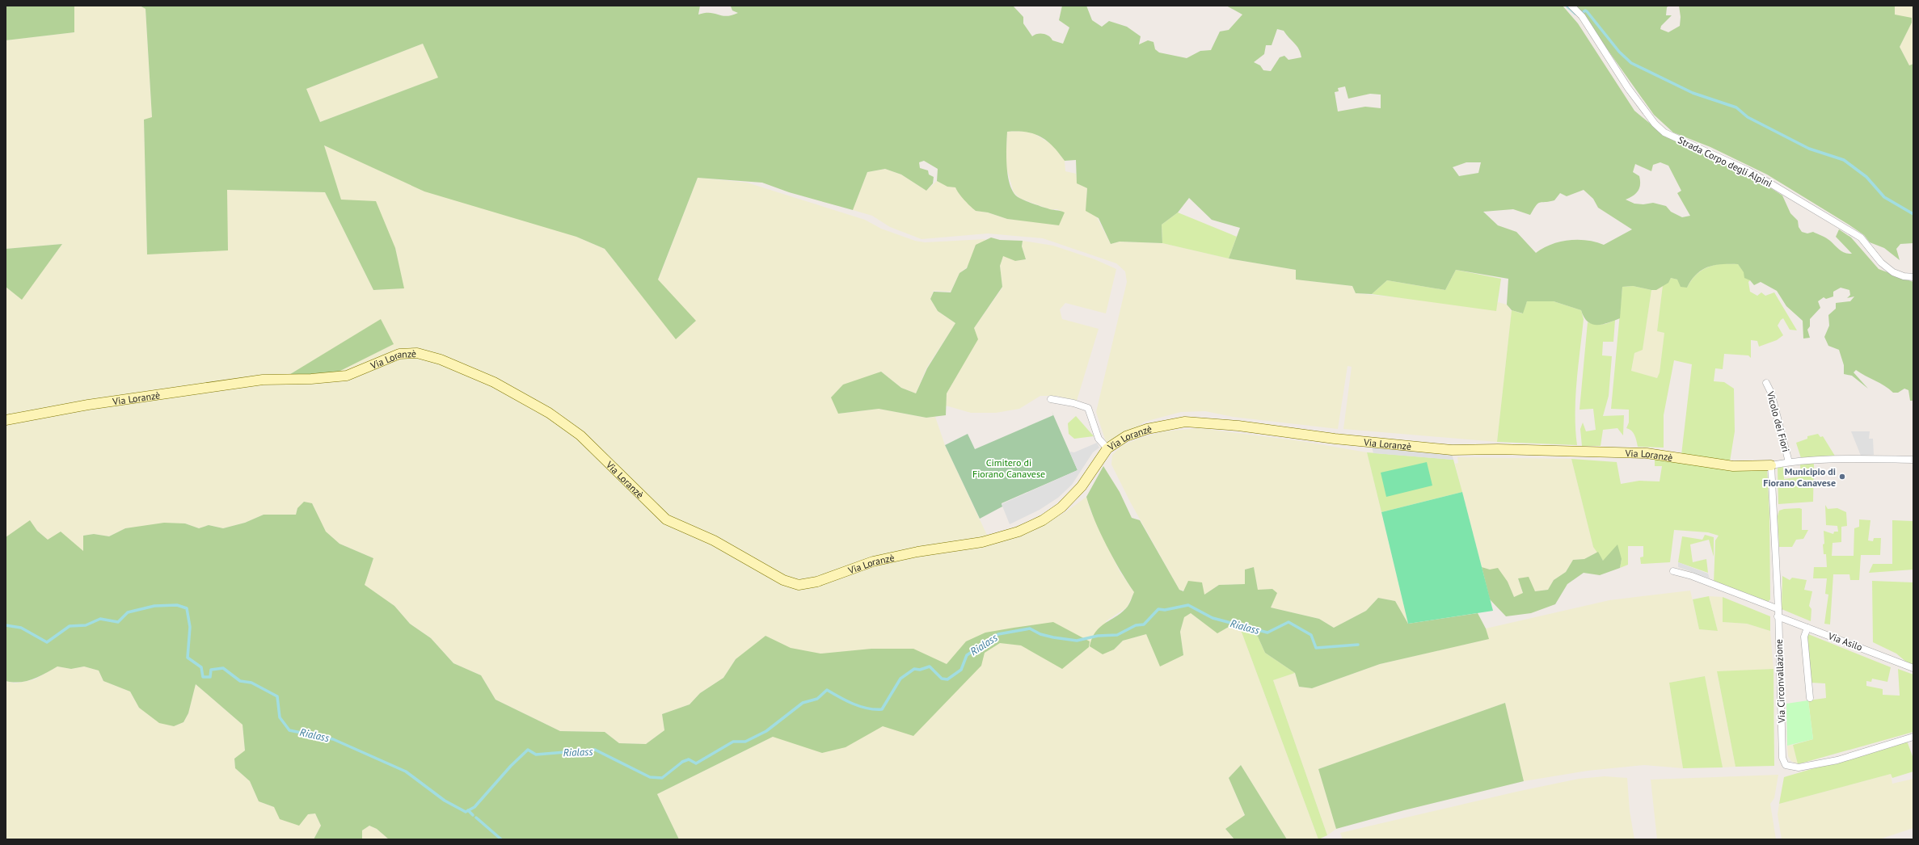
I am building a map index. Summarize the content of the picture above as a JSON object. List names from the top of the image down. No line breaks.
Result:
{"streets":{"street":["Strada Corpo degli Alpini","Via Loranzè","Vicolo dei Fiori","Via Asilo","Via Circonvallazione"]},"crossings":[["Via Loranzè","Via Circonvallazione"],["Via Asilo","Via Circonvallazione"]],"water":["Rialass"],"parks":["Cimitero di Fiorano Canavese"],"places":["Municipio di Fiorano Canavese"]}
